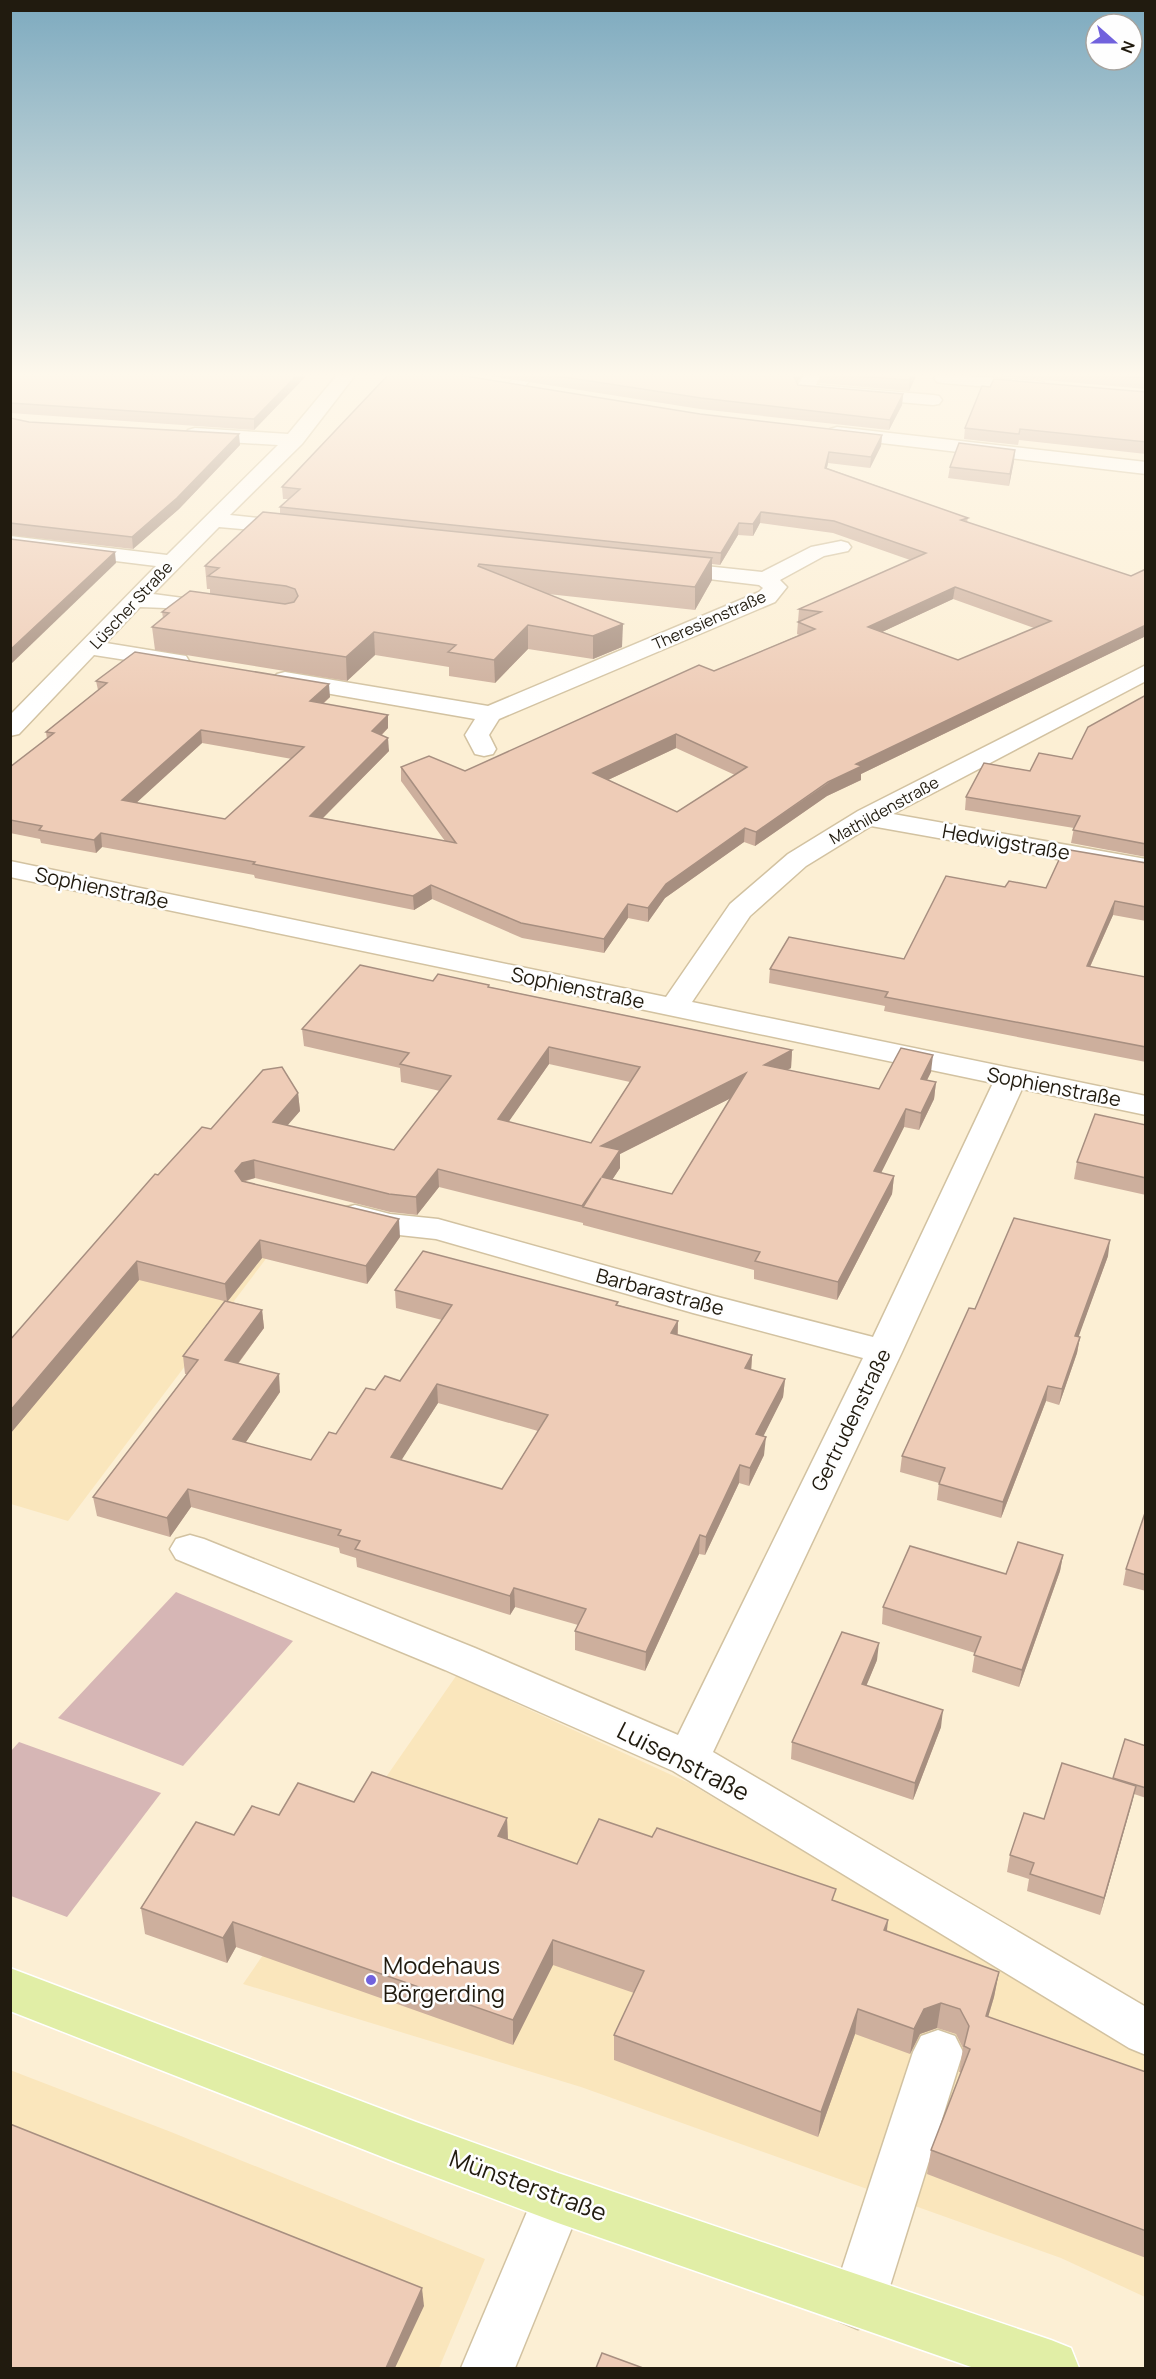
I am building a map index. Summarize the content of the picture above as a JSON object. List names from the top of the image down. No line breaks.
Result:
{"streets":{"main road":["Münsterstraße"],"street":["Lüscher Straße","Theresienstraße","Mathildenstraße","Hedwigstraße","Sophienstraße","Barbarastraße","Gertrudenstraße","Luisenstraße"]},"crossings":[["Mathildenstraße","Hedwigstraße"],["Mathildenstraße","Sophienstraße"],["Sophienstraße","Gertrudenstraße"],["Barbarastraße","Gertrudenstraße"],["Gertrudenstraße","Luisenstraße"]],"places":["Modehaus Börgerding"],"north":"right"}
